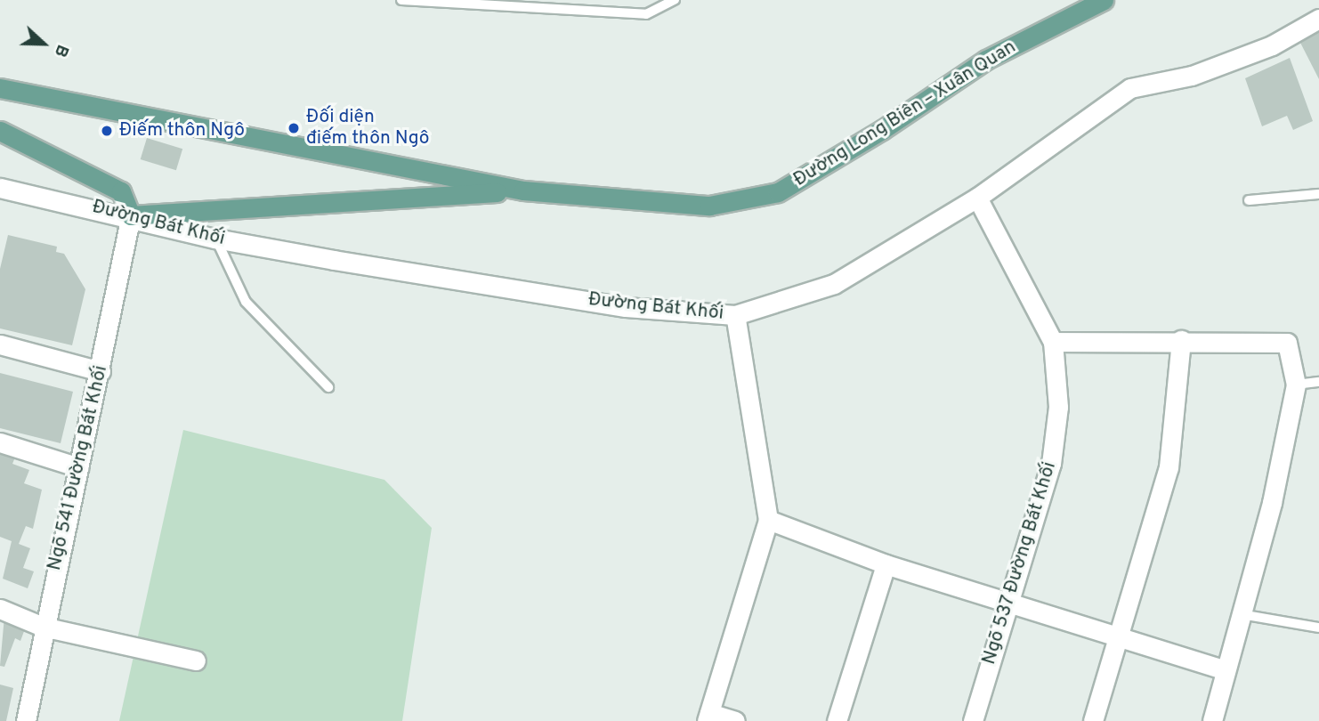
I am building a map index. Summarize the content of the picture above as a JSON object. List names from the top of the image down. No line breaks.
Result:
{"streets":{"main road":["Đường Long Biên – Xuân Quan"],"street":["Đường Bát Khối","Ngõ 541 Đường Bát Khối","Ngõ 537 Đường Bát Khối"]},"crossings":[["Đường Bát Khối","Ngõ 541 Đường Bát Khối"],["Đường Bát Khối","Ngõ 537 Đường Bát Khối"]],"places":["Đối diện điếm thôn Ngô","Điếm thôn Ngô"],"north":"right"}
